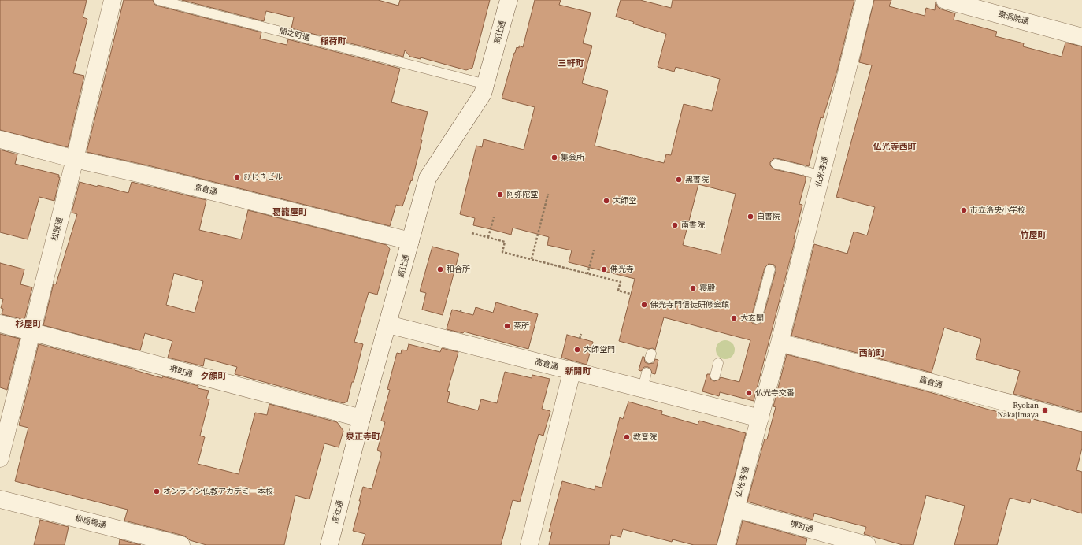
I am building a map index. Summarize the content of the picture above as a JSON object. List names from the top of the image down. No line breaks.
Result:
{"streets":{"street":["東洞院通","高辻通","仏光寺通","高倉通","松原通","堺町通","柳馬場通"],"lane":["間之町通"]},"crossings":[["高辻通","間之町通"],["高辻通","高倉通"],["高辻通","堺町通"],["仏光寺通","高倉通"],["仏光寺通","堺町通"],["高倉通","松原通"],["松原通","堺町通"]],"districts":["稲荷町","三軒町","仏光寺西町","葛籠屋町","竹屋町","杉屋町","西前町","新開町","夕顔町","泉正寺町"],"places":["集会所","ひじきビル","黒書院","阿弥陀堂","大師堂","市立洛央小学校","白書院","南書院","和合所","佛光寺","寝殿","佛光寺門信徒研修会館","大玄関","茶所","大師堂門","仏光寺交番","Ryokan Nakajimaya","教音院","オンライン仏教アカデミー本校"]}
